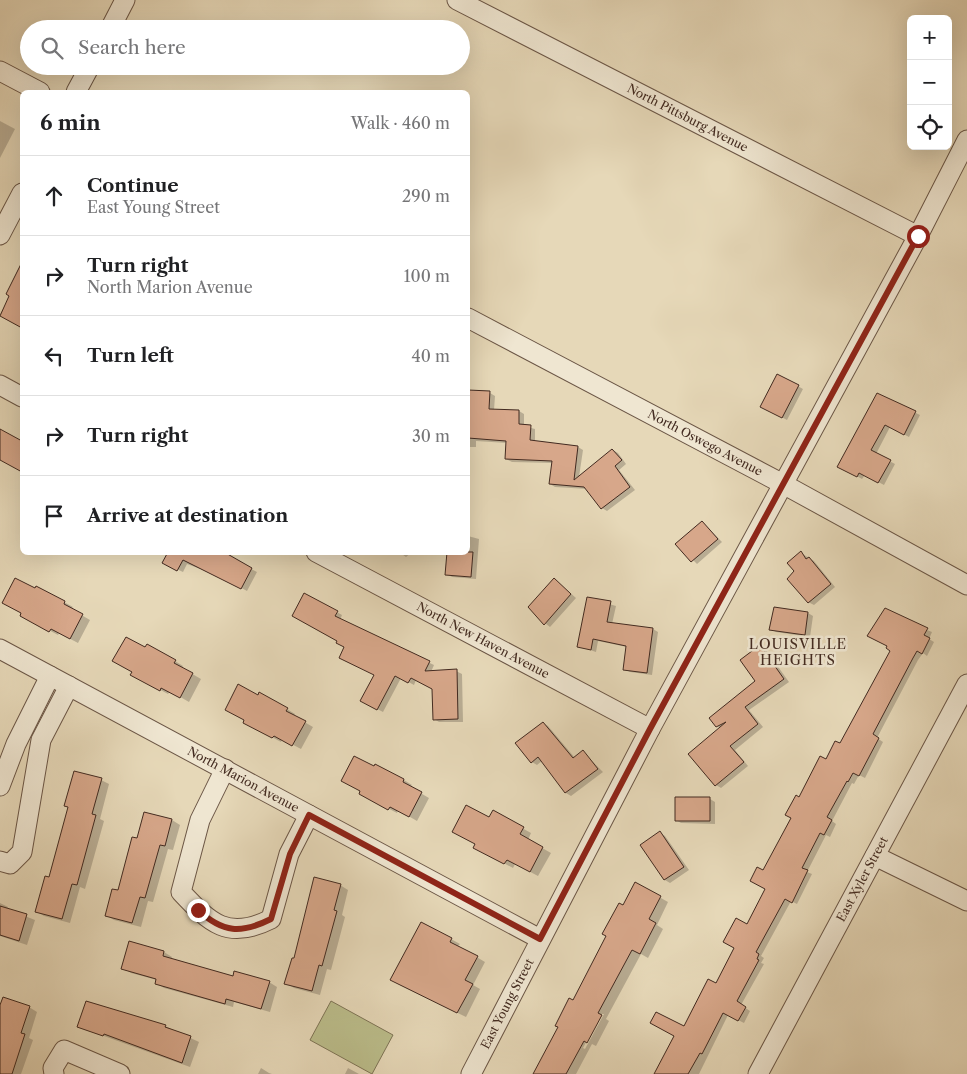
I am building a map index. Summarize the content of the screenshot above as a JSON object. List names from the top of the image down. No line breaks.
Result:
{"streets":{"street":["North Pittsburg Avenue","North Oswego Avenue","North New Haven Avenue","North Marion Avenue","East Xyler Street","East Young Street"]},"crossings":[["North Pittsburg Avenue","East Young Street"],["North Oswego Avenue","East Young Street"],["North New Haven Avenue","East Young Street"],["North Marion Avenue","East Young Street"]],"districts":["LOUISVILLE HEIGHTS"],"page":{"map_buttons":["+","−"],"search":"Search here","heading":["6 min","Walk · 460 m"],"list":[["Continue","East Young Street","290 m"],["Turn right","North Marion Avenue","100 m"],["Turn left","40 m"],["Turn right","30 m"],"Arrive at destination"]}}
